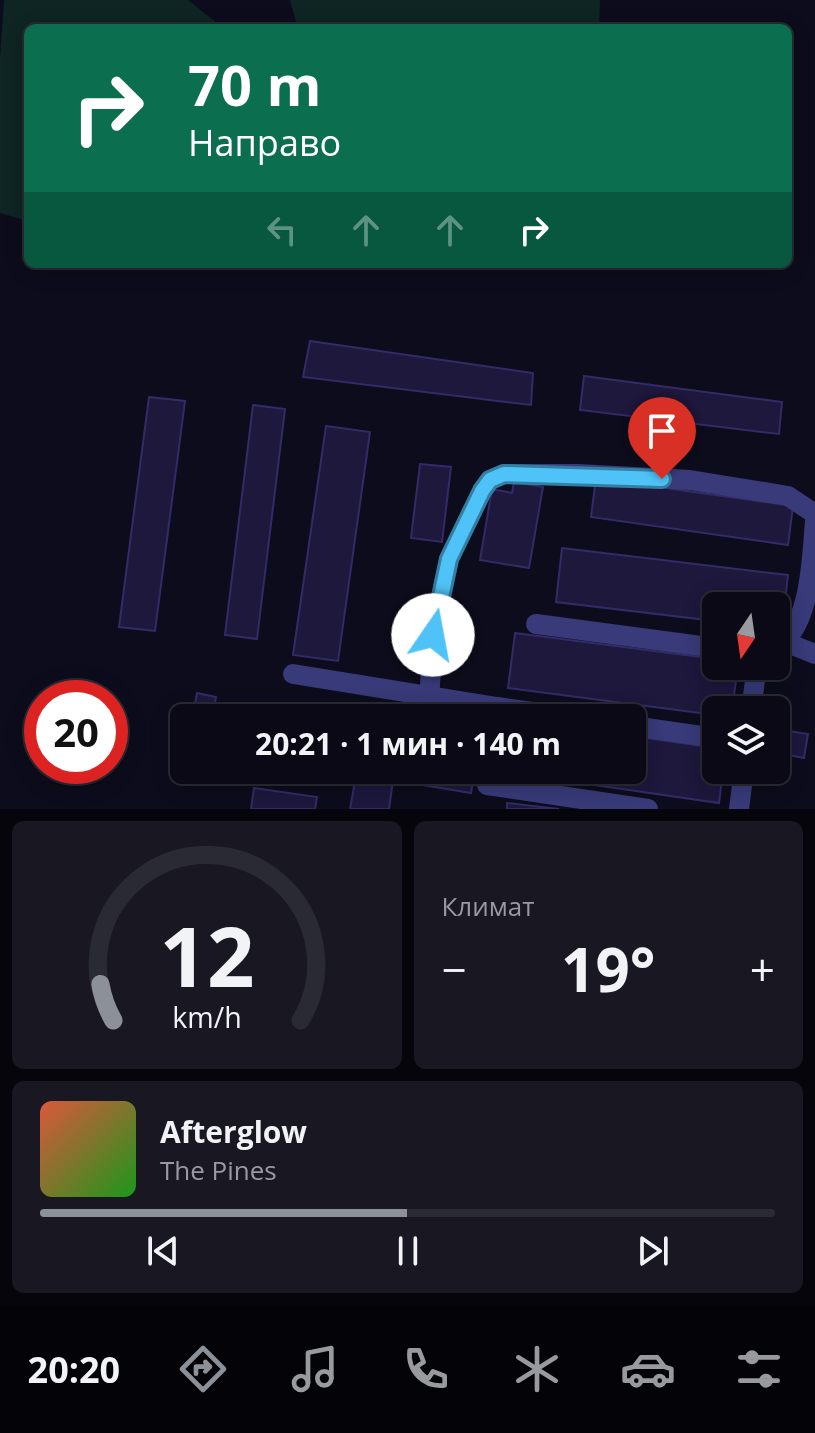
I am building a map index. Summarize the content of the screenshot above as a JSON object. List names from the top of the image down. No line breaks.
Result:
{"north":"bottom","page":{"turn":["70 m","Направо"],"limit":"20","trip":"20:21 · 1 мин · 140 m","tile":"Климат","heat":["−","19°","+"],"song":["Afterglow","The Pines"],"tabs":"20:20","gauge":["12","km/h"]}}
